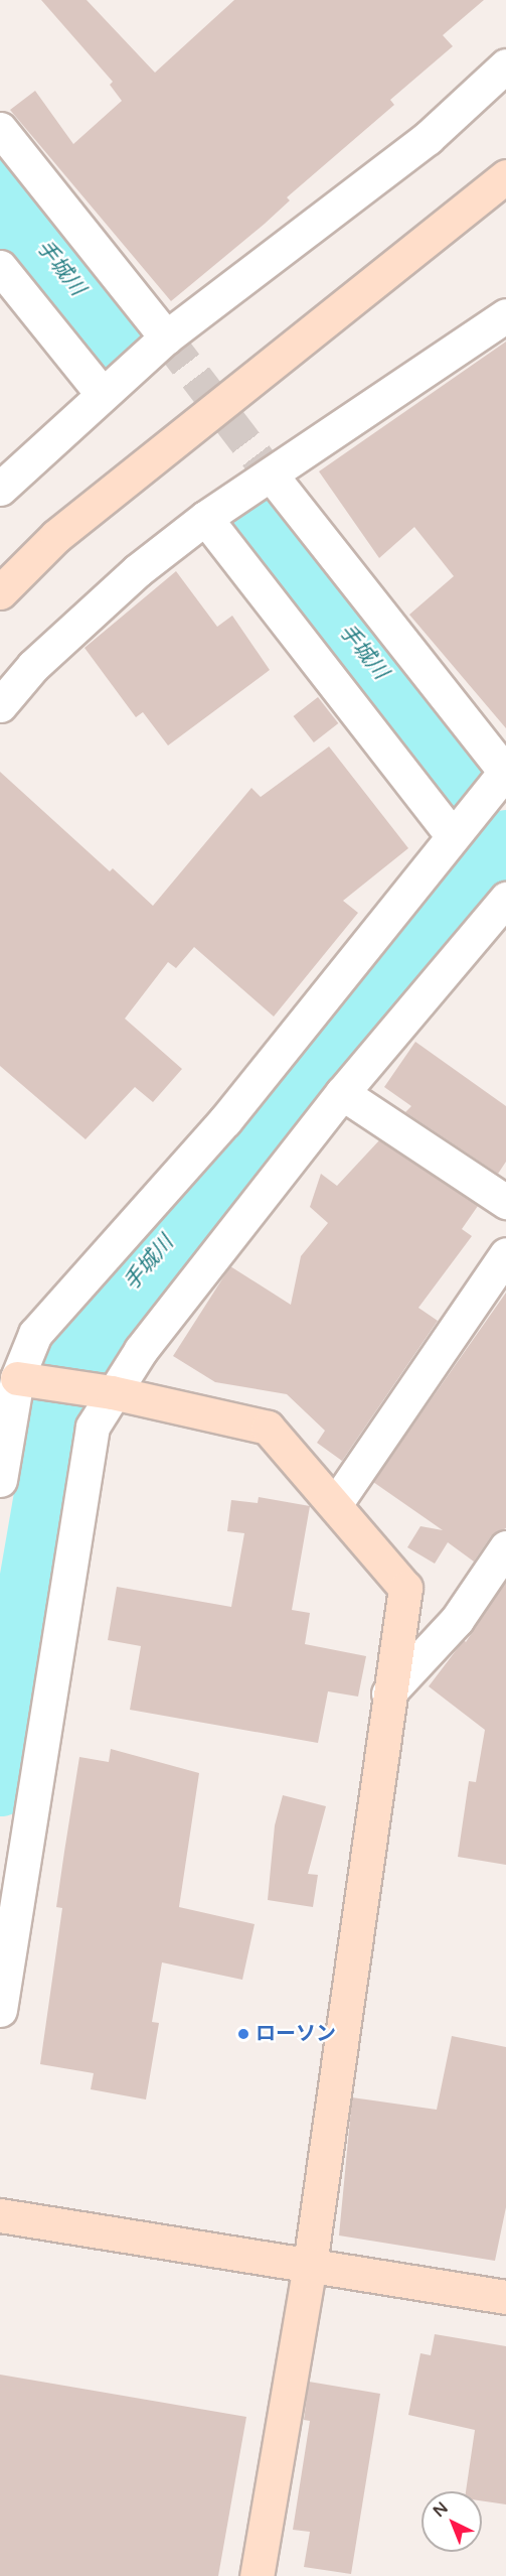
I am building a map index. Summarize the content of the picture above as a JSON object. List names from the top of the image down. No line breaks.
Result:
{"water":["手城川"],"places":["ローソン"],"north":"top left"}
